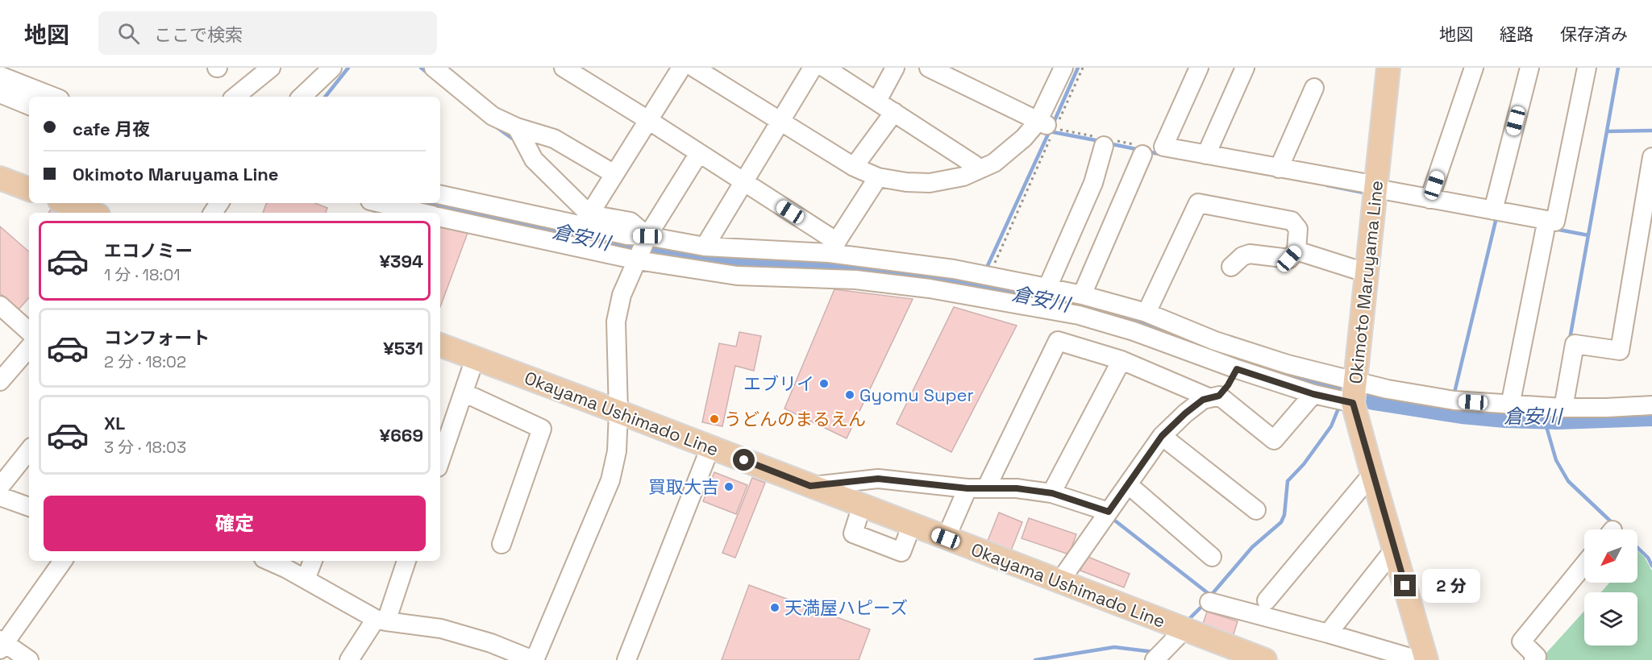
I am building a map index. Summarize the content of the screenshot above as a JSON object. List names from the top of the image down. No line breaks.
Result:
{"streets":{"main road":["Okimoto Maruyama Line","Okayama Ushimado Line"]},"water":["倉安川"],"places":["エブリイ","Gyomu Super","うどんのまるえん","買取大吉","天満屋ハピーズ"],"north":"bottom left","page":{"header":"地図","search":"ここで検索","nav":["地図","経路","保存済み"],"banner":["cafe 月夜","Okimoto Maruyama Line"],"list":[{"name":"エコノミー","note":"1 分 · 18:01","value":"¥394"},{"name":"コンフォート","note":"2 分 · 18:02","value":"¥531"},{"name":"XL","note":"3 分 · 18:03","value":"¥669"}],"buttons":"確定","bubble":"2 分"}}
